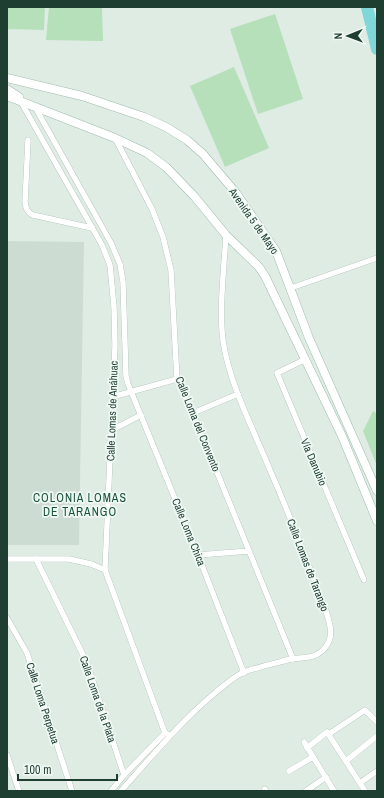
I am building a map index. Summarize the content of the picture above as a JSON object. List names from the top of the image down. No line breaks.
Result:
{"streets":{"main road":["Avenida 5 de Mayo"],"street":["Calle Lomas de Anáhuac","Calle Loma del Convento","Vía Danubio","Calle Loma Chica","Calle Lomas de Tarango","Calle Loma de la Plata","Calle Loma Perpetua"]},"crossings":[["Avenida 5 de Mayo","Calle Lomas de Anáhuac"],["Avenida 5 de Mayo","Calle Loma del Convento"],["Avenida 5 de Mayo","Vía Danubio"],["Avenida 5 de Mayo","Calle Lomas de Tarango"],["Calle Lomas de Anáhuac","Calle Loma Chica"],["Calle Loma del Convento","Calle Lomas de Tarango"],["Calle Loma Chica","Calle Lomas de Tarango"]],"districts":["COLONIA LOMAS DE TARANGO"],"scale_bar":"100 m","north":"left"}
